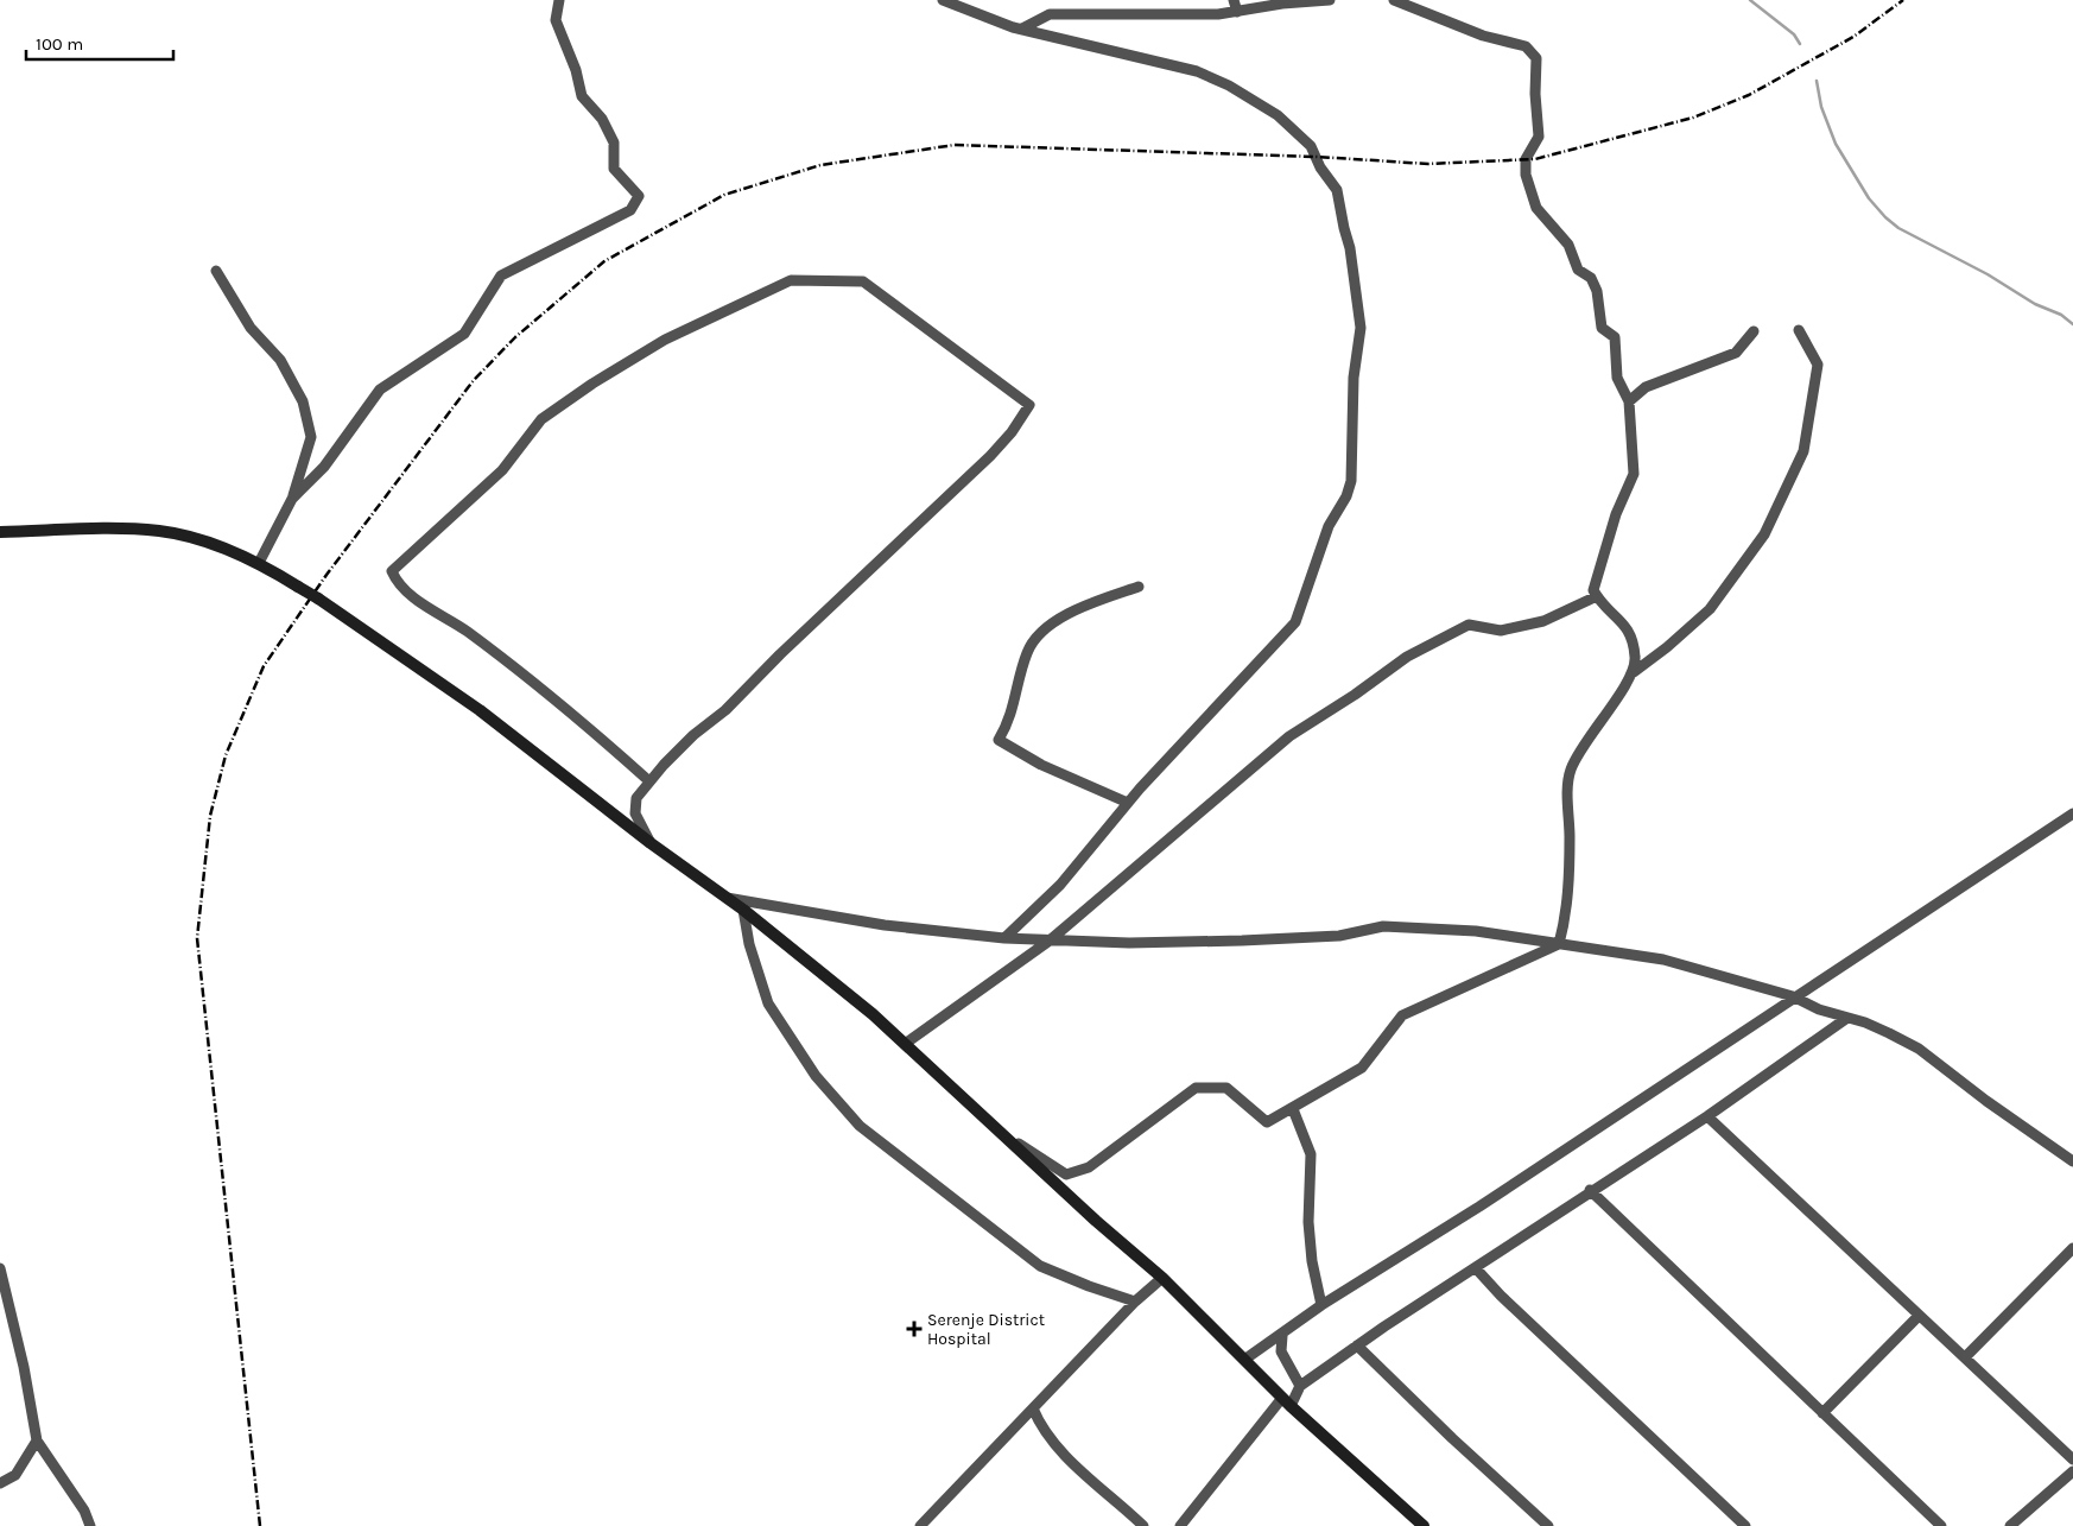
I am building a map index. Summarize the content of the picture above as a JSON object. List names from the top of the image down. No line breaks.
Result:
{"places":{"health":["Serenje District Hospital"]},"scale_bar":"100 m"}
